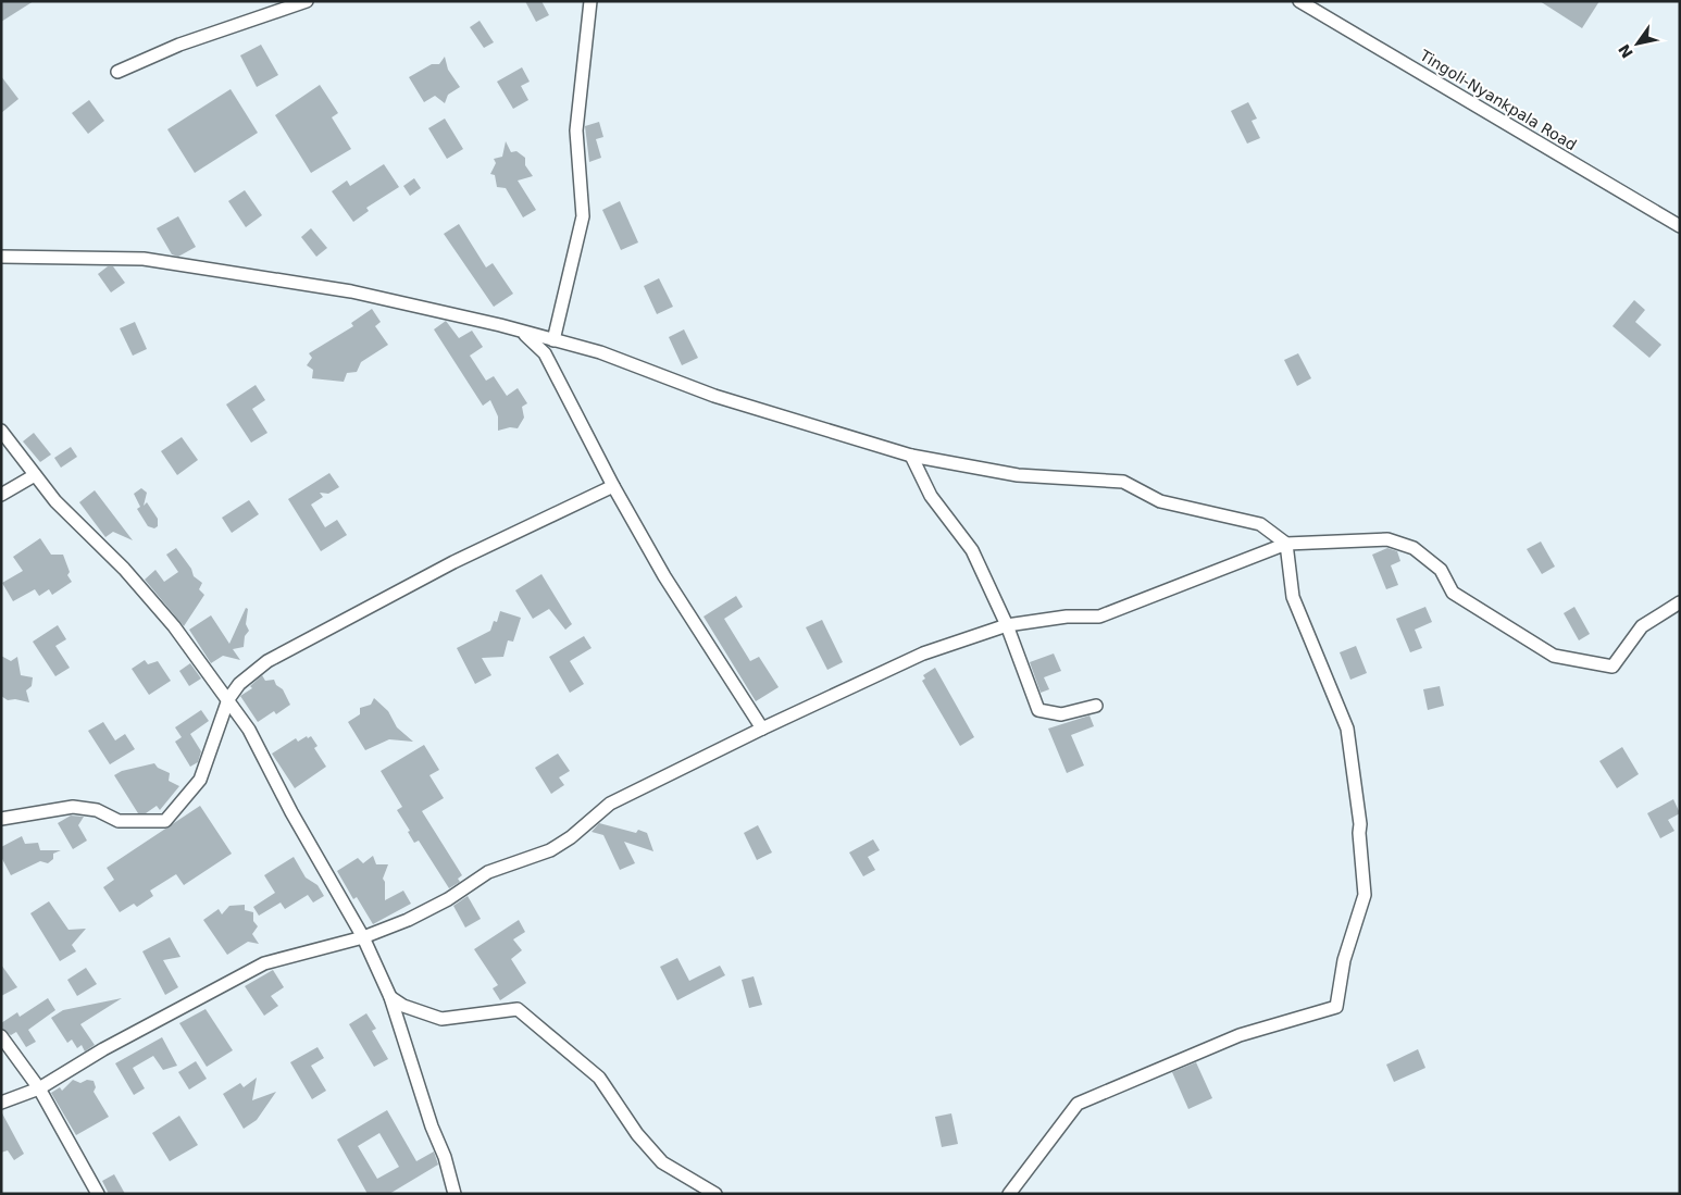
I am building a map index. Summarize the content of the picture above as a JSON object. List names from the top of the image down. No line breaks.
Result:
{"streets":{"street":["Tingoli-Nyankpala Road"]},"north":"bottom left"}
